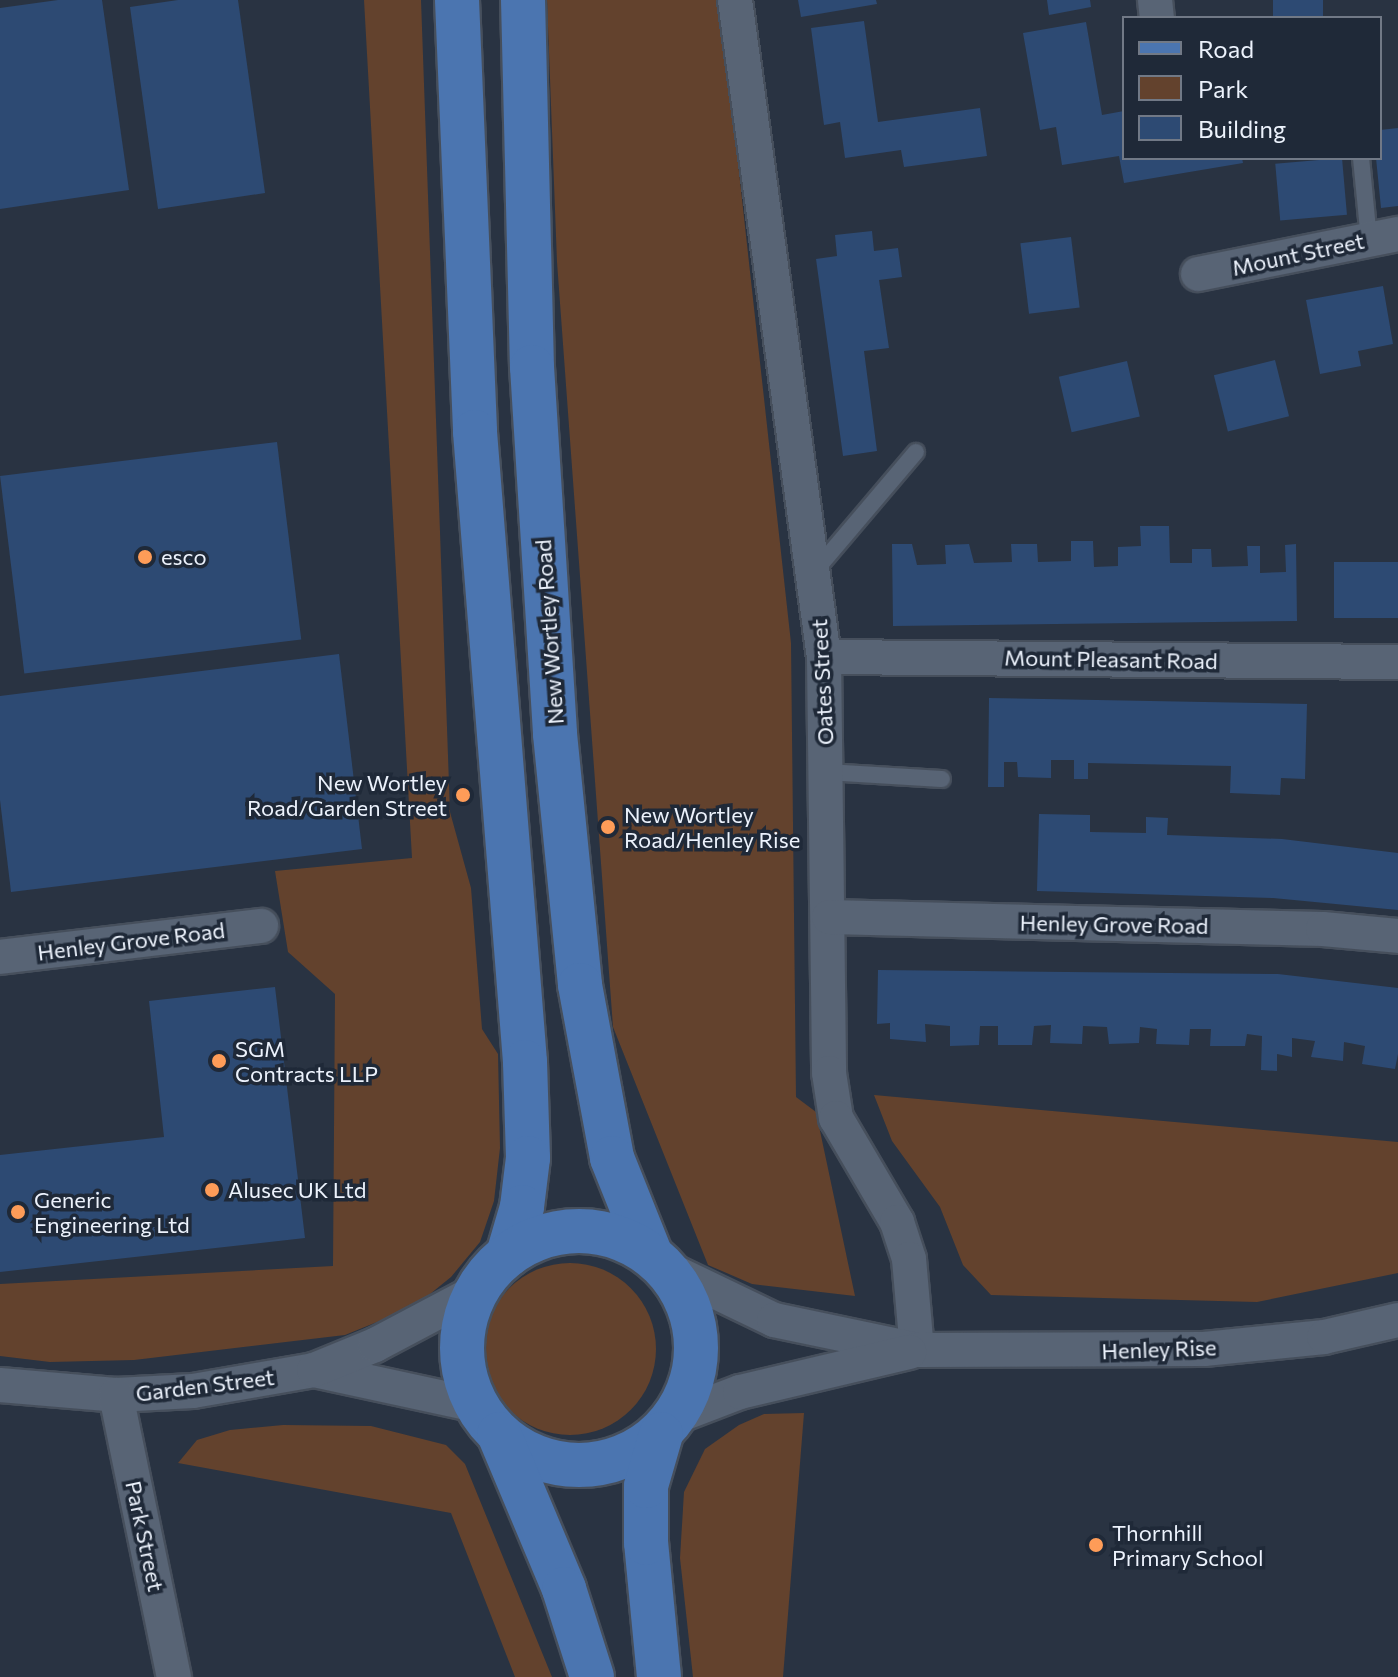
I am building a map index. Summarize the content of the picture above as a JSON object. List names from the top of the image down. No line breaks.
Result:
{"streets":{"main road":["New Wortley Road"],"street":["Mount Street","Mount Pleasant Road","Oates Street","Henley Grove Road","Henley Rise","Garden Street","Park Street"]},"crossings":[["New Wortley Road","Henley Rise"],["New Wortley Road","Garden Street"],["Mount Pleasant Road","Oates Street"],["Oates Street","Henley Grove Road"],["Oates Street","Henley Rise"],["Henley Rise","Garden Street"],["Garden Street","Park Street"]],"places":["esco","New Wortley Road/Garden Street","New Wortley Road/Henley Rise","SGM Contracts LLP","Alusec UK Ltd","Generic Engineering Ltd","Thornhill Primary School"],"legend":["Road","Park","Building"]}
